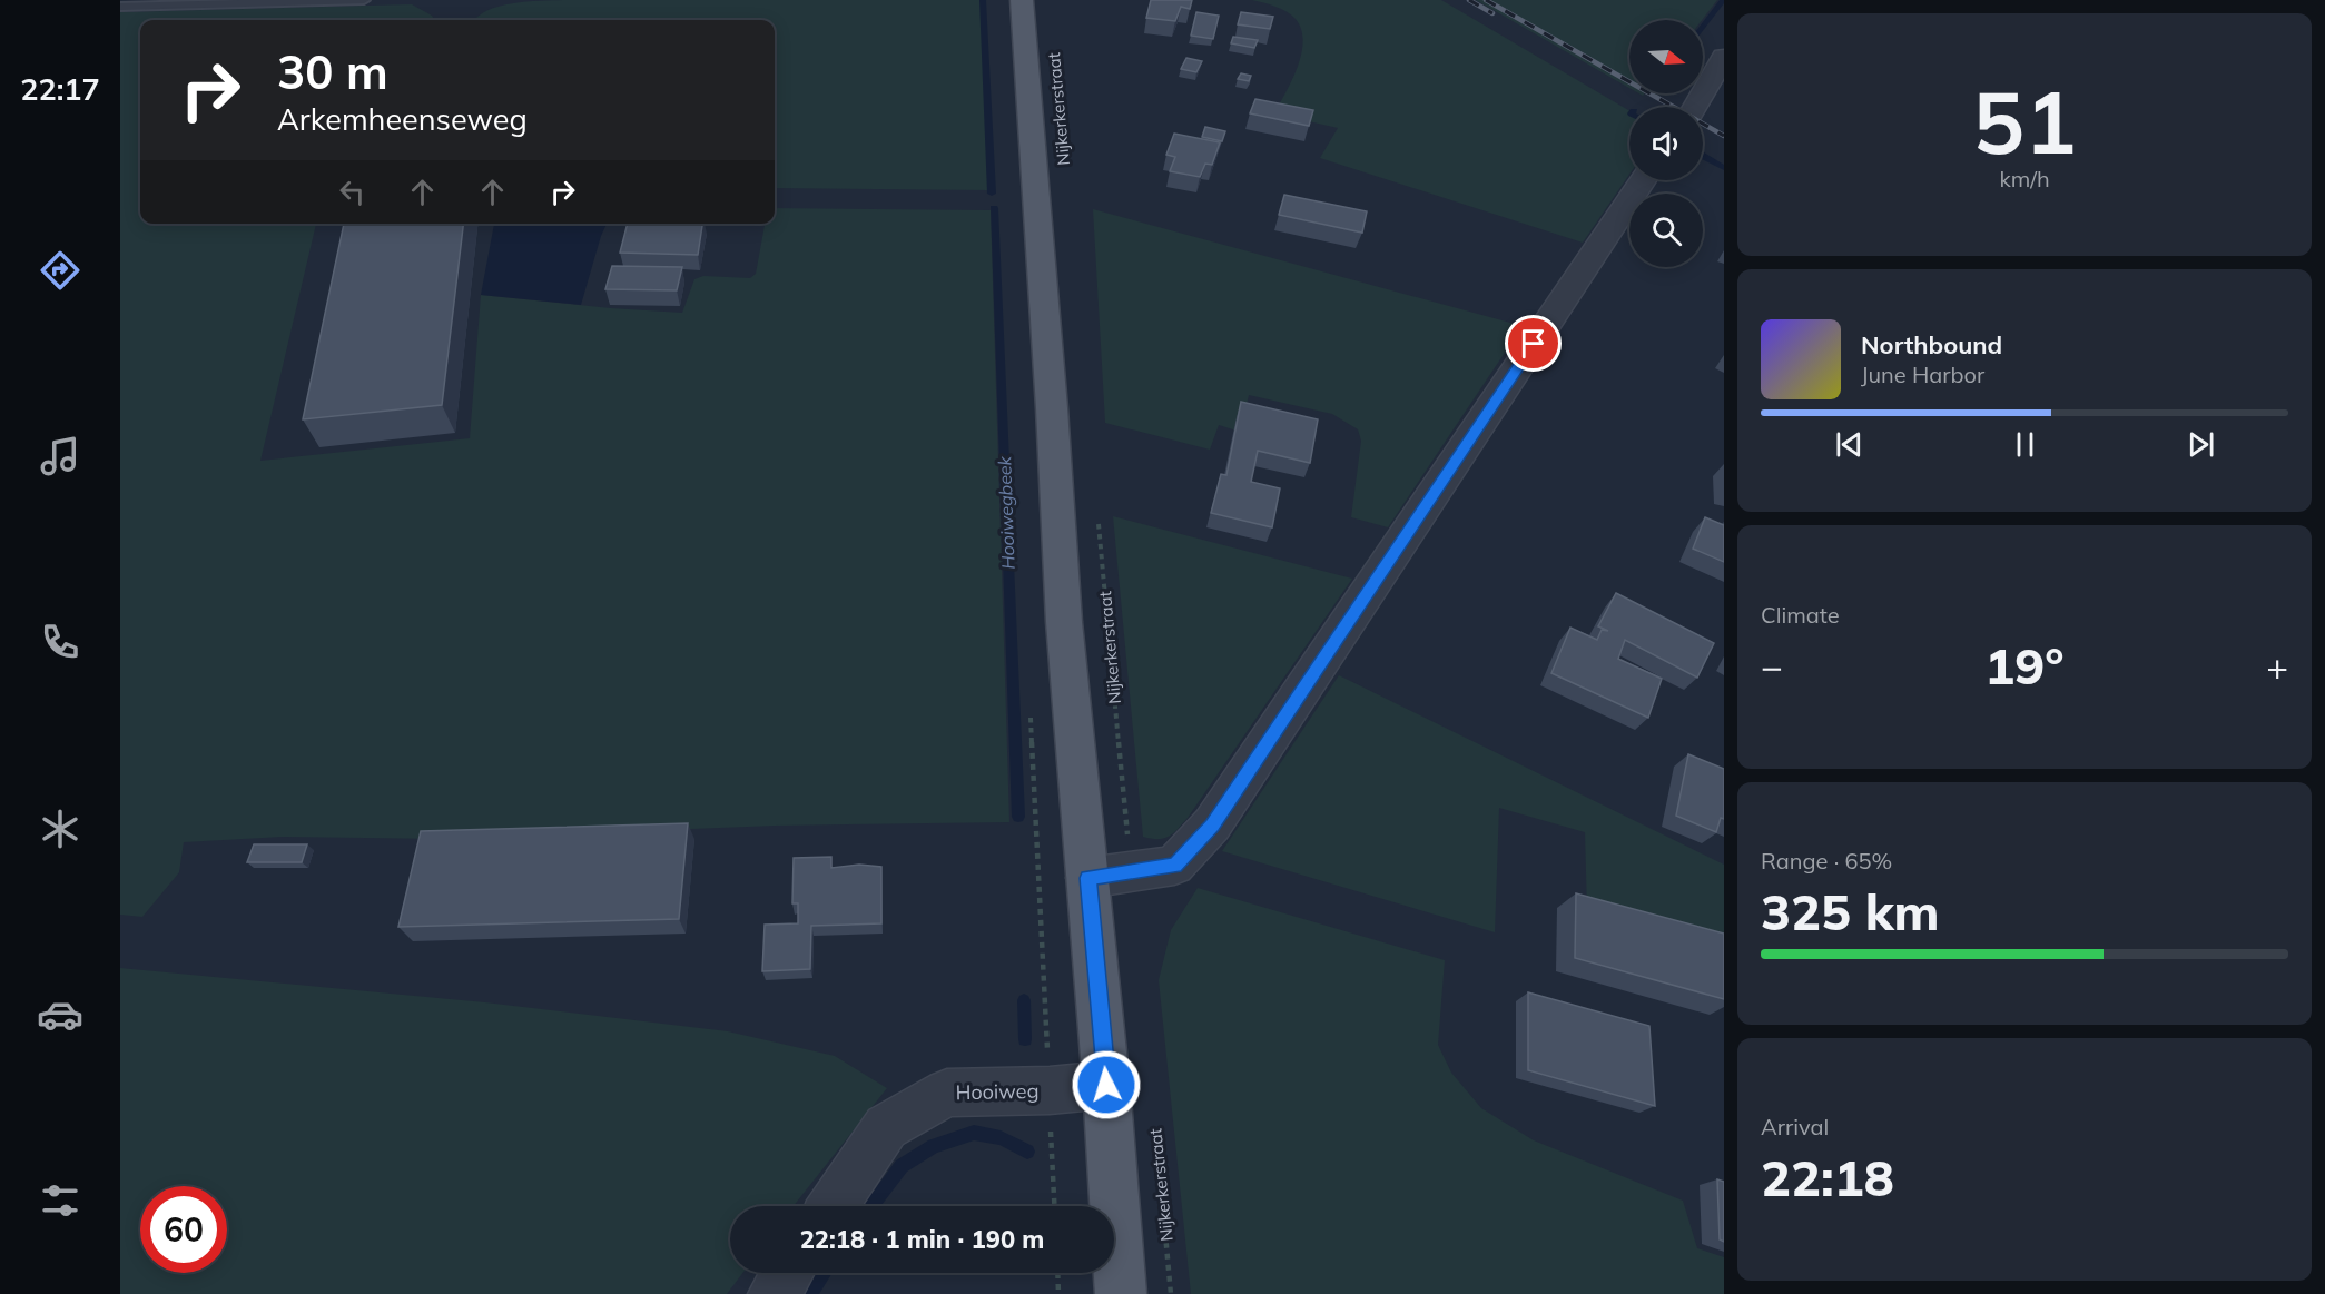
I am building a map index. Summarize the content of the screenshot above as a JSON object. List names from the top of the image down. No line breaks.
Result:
{"streets":{"main road":["Nijkerkerstraat"],"street":["Hooiweg"]},"crossings":[["Nijkerkerstraat","Hooiweg"]],"water":["Hooiwegbeek"],"north":"right","page":{"tabs":"22:17","tile":[["51","km/h"],"Climate",["Range · 65%","325 km"],["Arrival","22:18"]],"turn":["30 m","Arkemheenseweg"],"song":["Northbound","June Harbor"],"heat":["−","19°","+"],"limit":"60","trip":"22:18 · 1 min · 190 m"}}
